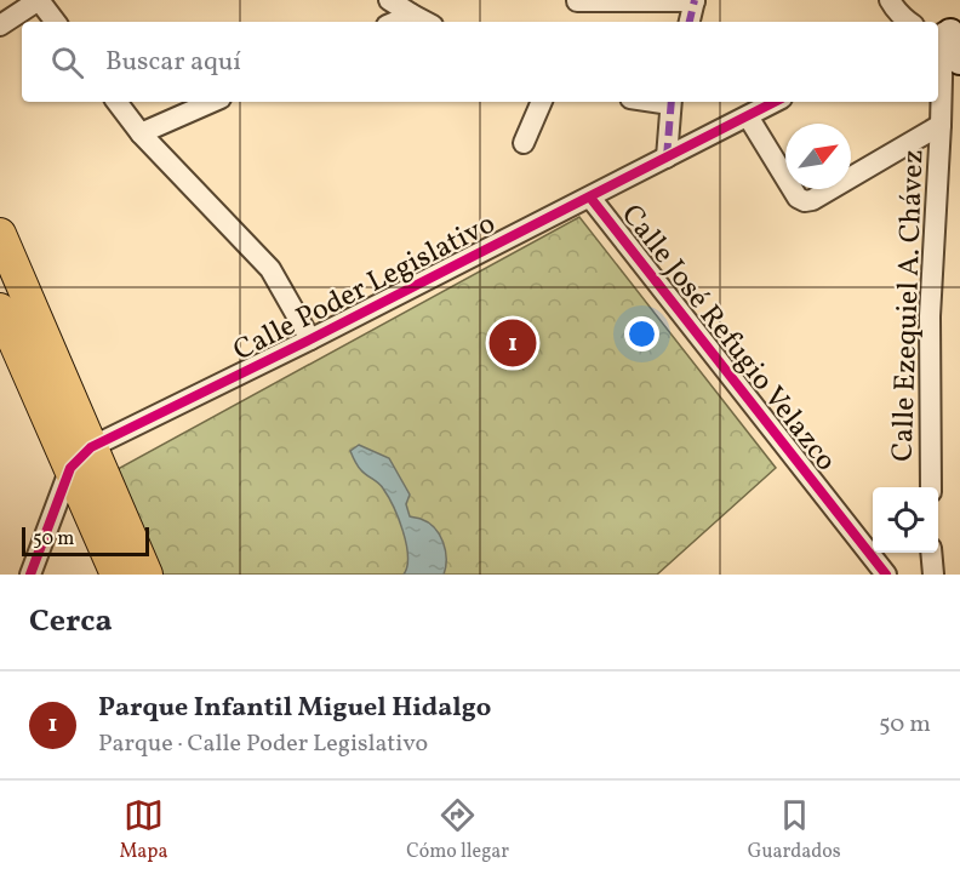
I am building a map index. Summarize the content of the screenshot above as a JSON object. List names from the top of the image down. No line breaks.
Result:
{"streets":{"street":["Calle Poder Legislativo","Calle Ezequiel A. Chávez","Calle José Refugio Velazco"]},"crossings":[["Calle Poder Legislativo","Calle José Refugio Velazco"]],"scale_bar":"50 m","north":"top right","page":{"search":"Buscar aquí","pins":"1","scale":"50 m","heading":"Cerca","list":[{"mark":"1","name":"Parque Infantil Miguel Hidalgo","note":"Parque · Calle Poder Legislativo","value":"50 m"}],"nav":["Mapa","Cómo llegar","Guardados"]}}
